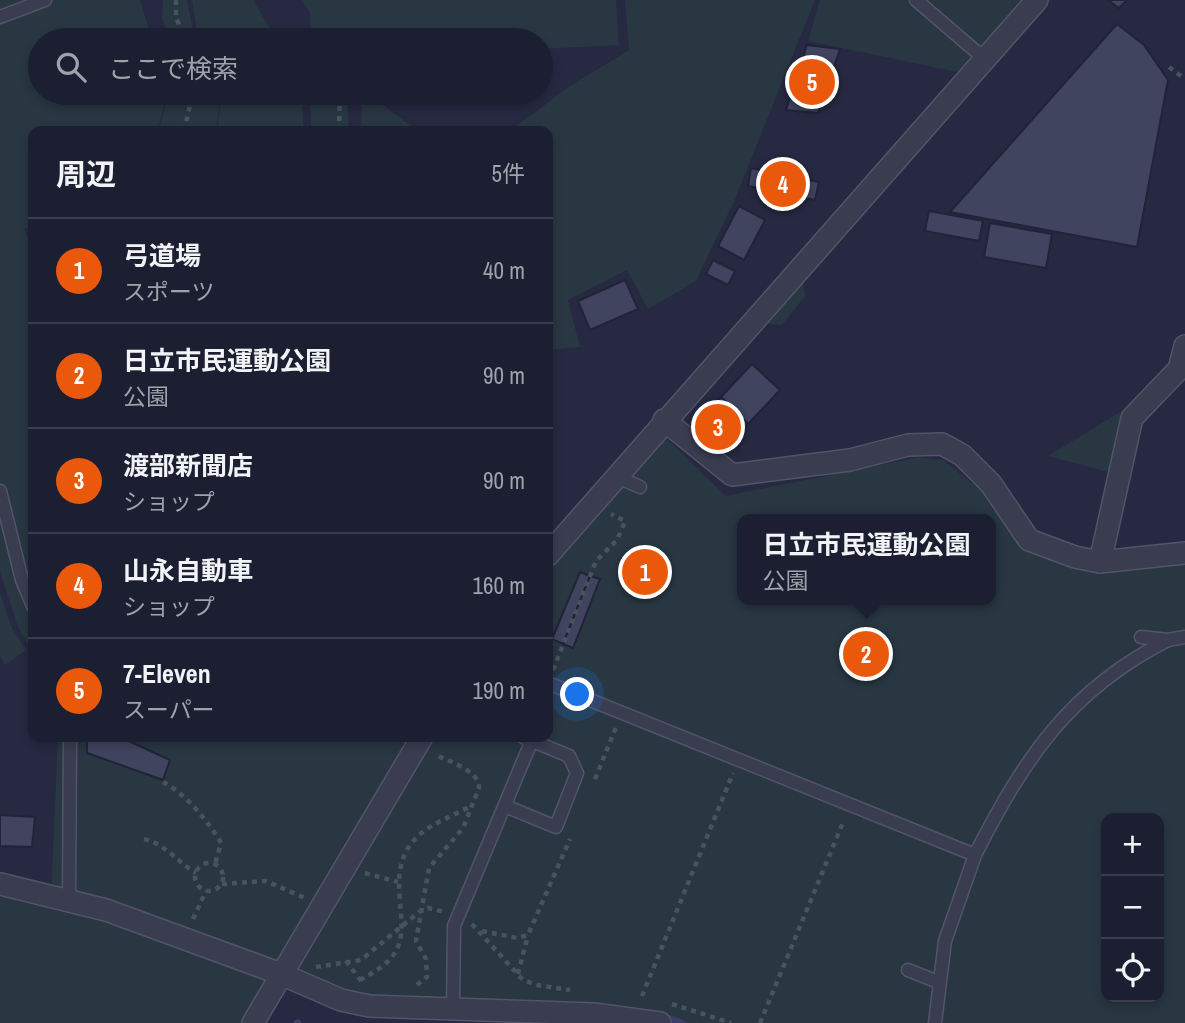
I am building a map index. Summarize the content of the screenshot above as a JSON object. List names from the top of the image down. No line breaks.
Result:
{"page":{"search":"ここで検索","pins":["5","4","3","1","2"],"heading":["周辺","5件"],"list":[{"mark":"1","name":"弓道場","note":"スポーツ","value":"40 m"},{"mark":"2","name":"日立市民運動公園","note":"公園","value":"90 m"},{"mark":"3","name":"渡部新聞店","note":"ショップ","value":"90 m"},{"mark":"4","name":"山永自動車","note":"ショップ","value":"160 m"},{"mark":"5","name":"7-Eleven","note":"スーパー","value":"190 m"}],"popup":["日立市民運動公園","公園"],"map_buttons":["+","−"]}}
